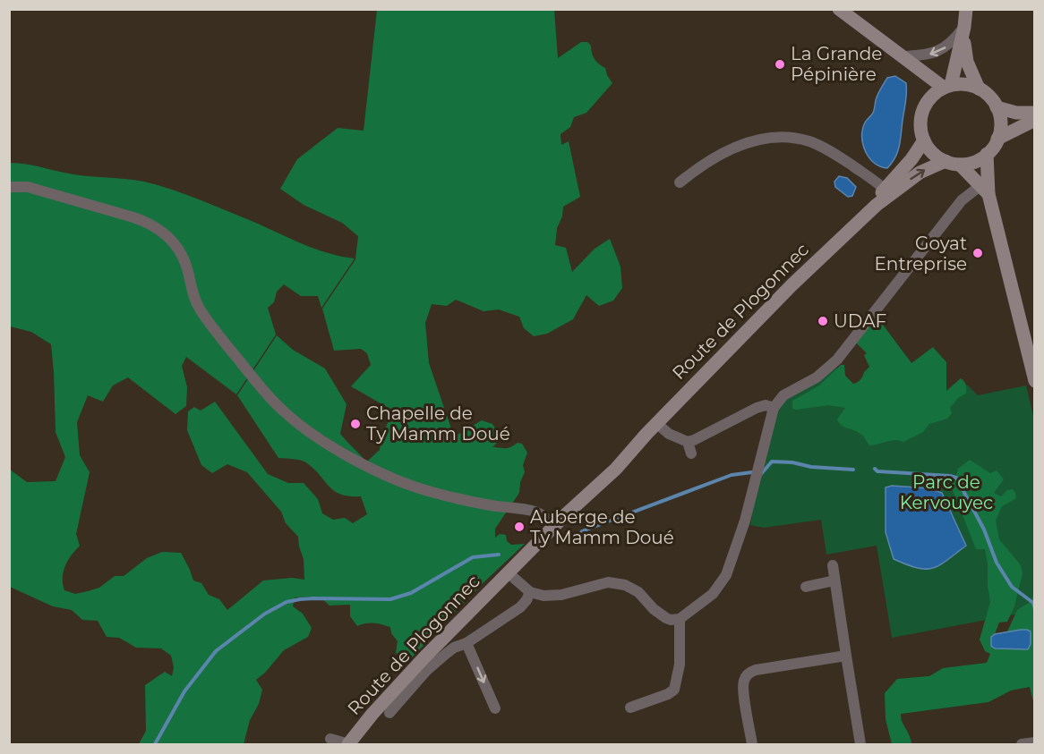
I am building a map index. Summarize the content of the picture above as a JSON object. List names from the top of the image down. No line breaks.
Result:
{"streets":{"main road":["Route de Plogonnec"]},"parks":["Parc de Kervouyec"],"places":["La Grande Pépinière","Goyat Entreprise","UDAF","Chapelle de Ty Mamm Doué","Auberge de Ty Mamm Doué"]}
